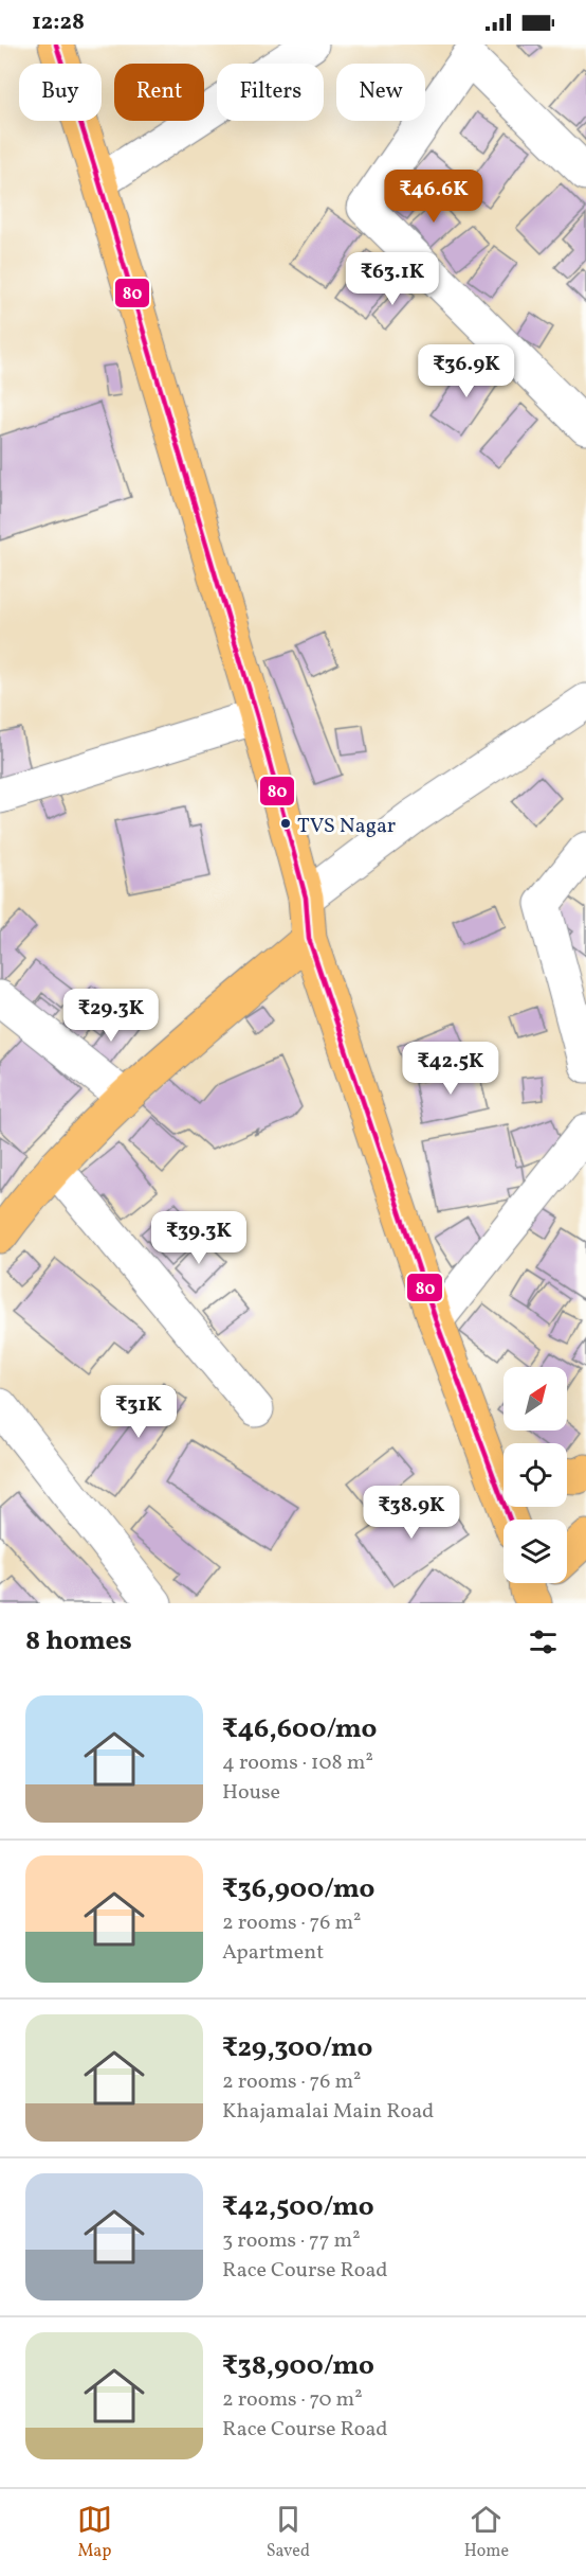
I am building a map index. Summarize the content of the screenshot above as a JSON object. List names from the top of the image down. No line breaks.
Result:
{"places":["TVS Nagar"],"lines":["transit line 80"],"north":"top right","page":{"status":"12:28","chip":["Buy","Rent","Filters","New"],"price":["₹46.6K","₹63.1K","₹36.9K","₹29.3K","₹42.5K","₹39.3K","₹31K","₹38.9K"],"heading":"8 homes","list":[{"name":"₹46,600/mo","note":"4 rooms · 108 m² · House"},{"name":"₹36,900/mo","note":"2 rooms · 76 m² · Apartment"},{"name":"₹29,300/mo","note":"2 rooms · 76 m² · Khajamalai Main Road"},{"name":"₹42,500/mo","note":"3 rooms · 77 m² · Race Course Road"},{"name":"₹38,900/mo","note":"2 rooms · 70 m² · Race Course Road"}],"tabs":["Map","Saved","Home"]}}
